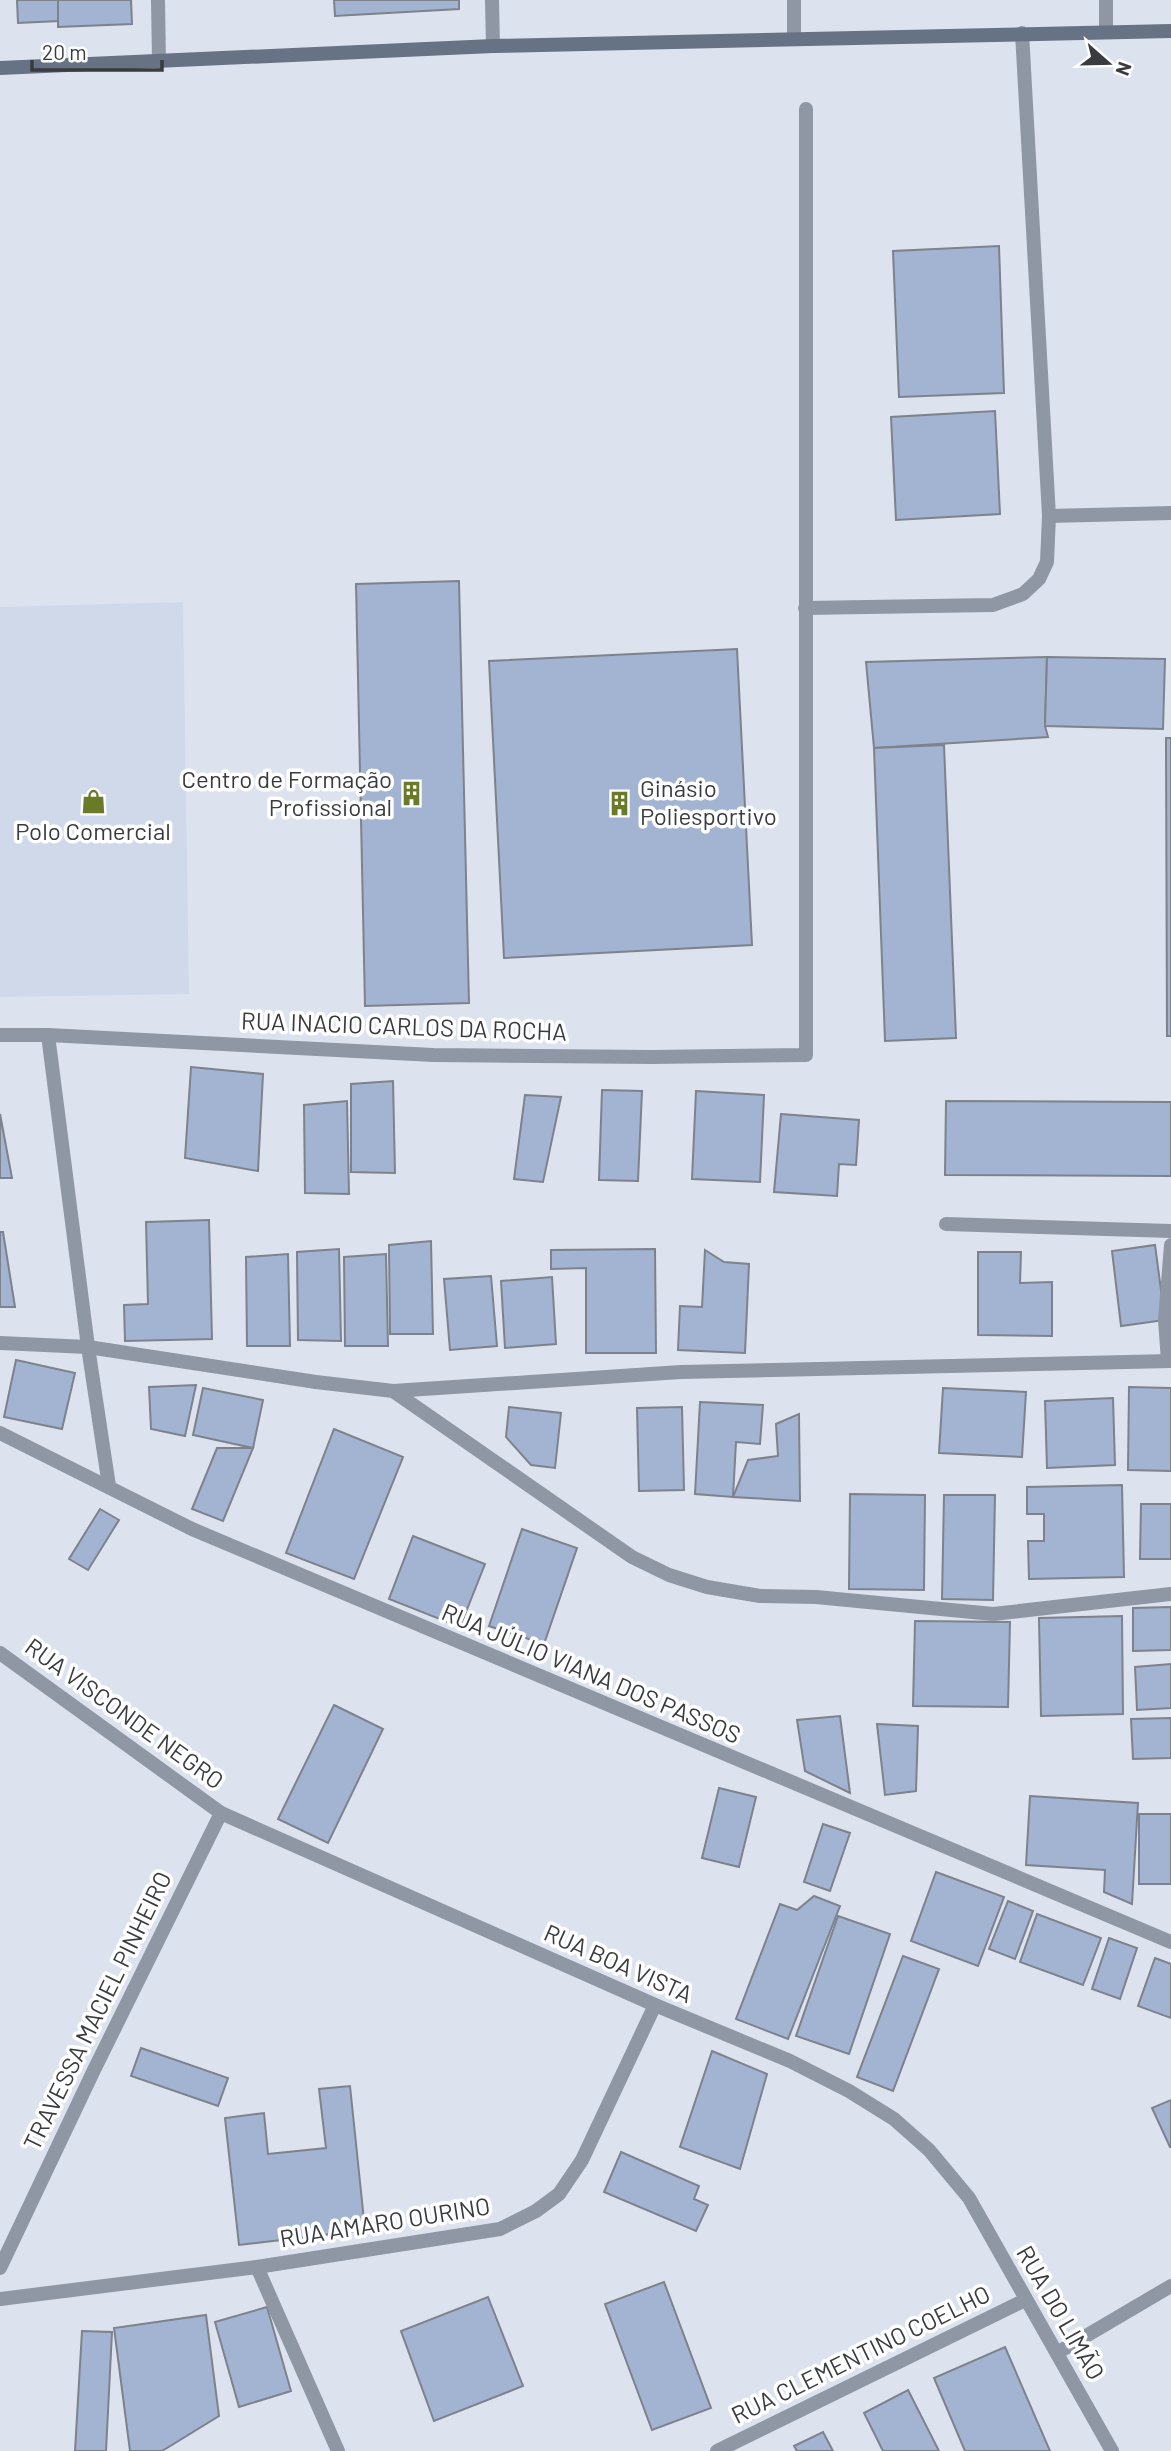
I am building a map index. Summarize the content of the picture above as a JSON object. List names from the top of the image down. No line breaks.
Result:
{"streets":{"street":["RUA INACIO CARLOS DA ROCHA","RUA JÚLIO VIANA DOS PASSOS","RUA VISCONDE NEGRO","RUA BOA VISTA","TRAVESSA MACIEL PINHEIRO","RUA AMARO OURINO","RUA DO LIMÃO","RUA CLEMENTINO COELHO"]},"crossings":[["RUA VISCONDE NEGRO","RUA BOA VISTA"],["RUA VISCONDE NEGRO","TRAVESSA MACIEL PINHEIRO"],["RUA BOA VISTA","TRAVESSA MACIEL PINHEIRO"],["RUA BOA VISTA","RUA AMARO OURINO"],["RUA BOA VISTA","RUA DO LIMÃO"],["RUA DO LIMÃO","RUA CLEMENTINO COELHO"]],"places":{"building":["Centro de Formação Profissional","Ginásio Poliesportivo"],"shop":["Polo Comercial"]},"scale_bar":"20 m","north":"right"}
